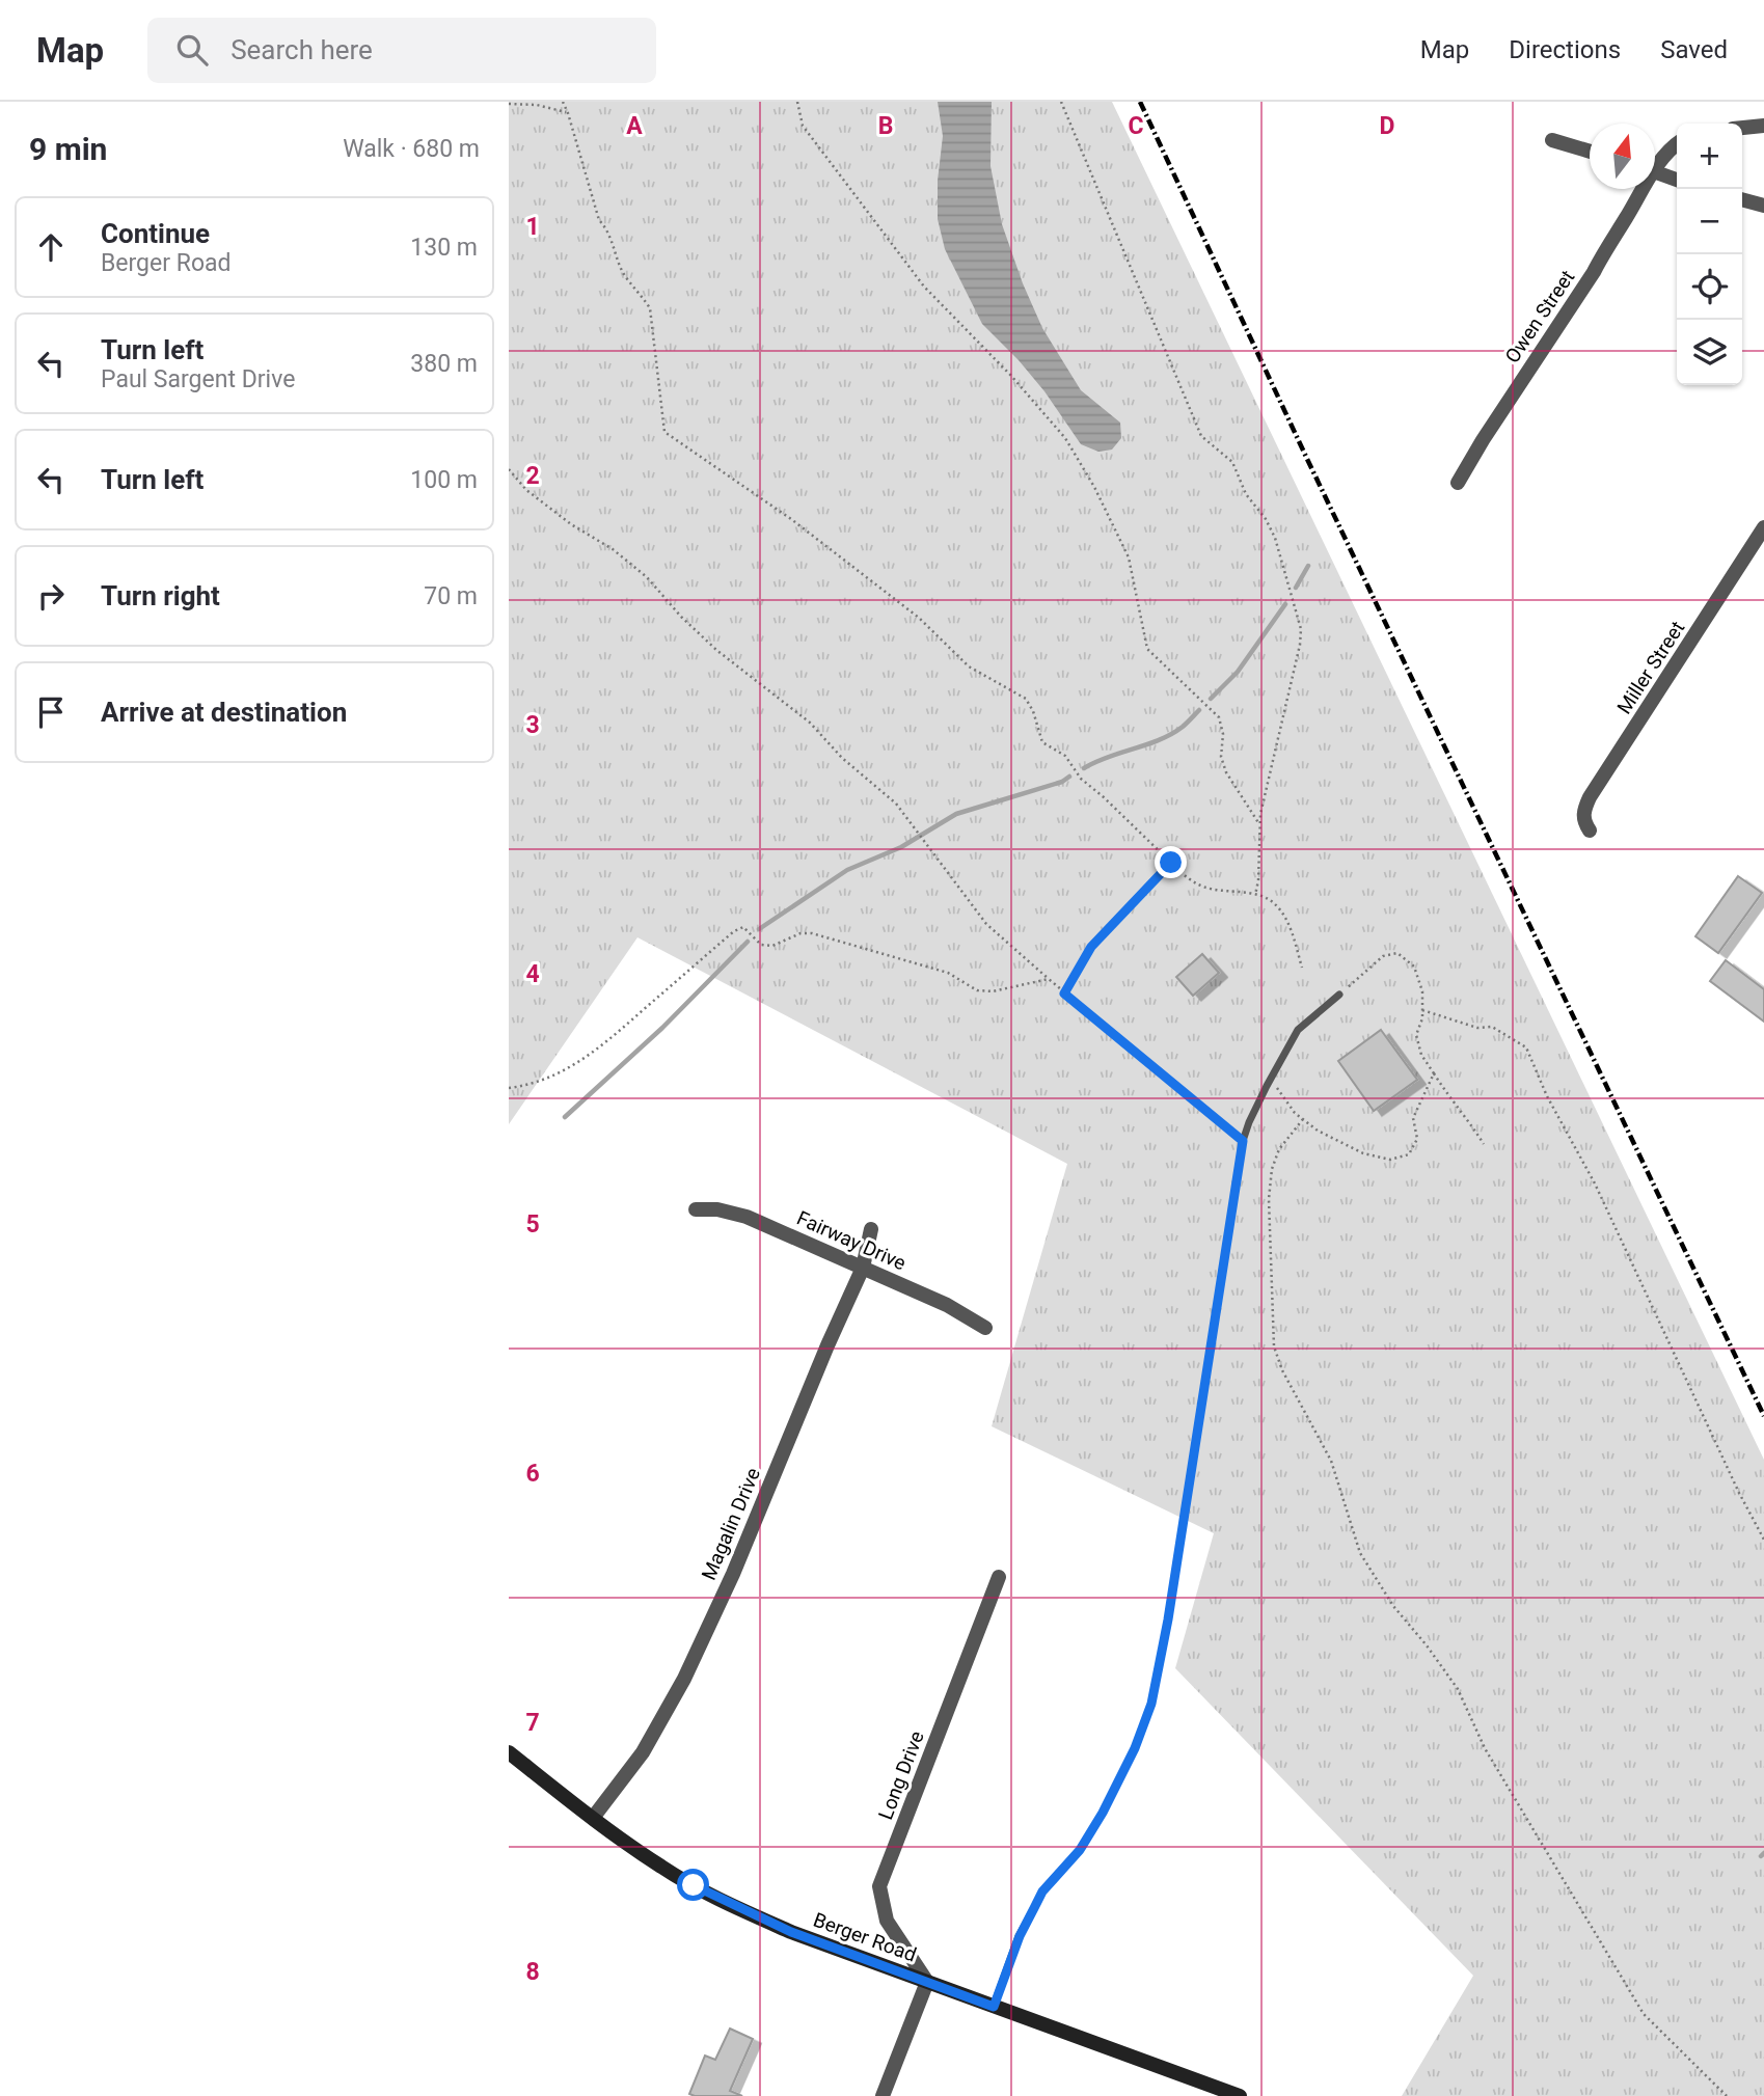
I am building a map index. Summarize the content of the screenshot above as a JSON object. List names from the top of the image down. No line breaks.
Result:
{"streets":{"street":["Owen Street","Miller Street","Fairway Drive","Magalin Drive","Long Drive","Berger Road"]},"crossings":[["Fairway Drive","Magalin Drive"],["Magalin Drive","Berger Road"],["Long Drive","Berger Road"]],"north":"top","page":{"header":"Map","search":"Search here","nav":["Map","Directions","Saved"],"heading":["9 min","Walk · 680 m"],"map_buttons":["+","−"],"list":[["Continue","Berger Road","130 m"],["Turn left","Paul Sargent Drive","380 m"],["Turn left","100 m"],["Turn right","70 m"],"Arrive at destination"]},"grid":{"columns":["A","B","C","D"],"rows":["1","2","3","4","5","6","7","8"]}}
